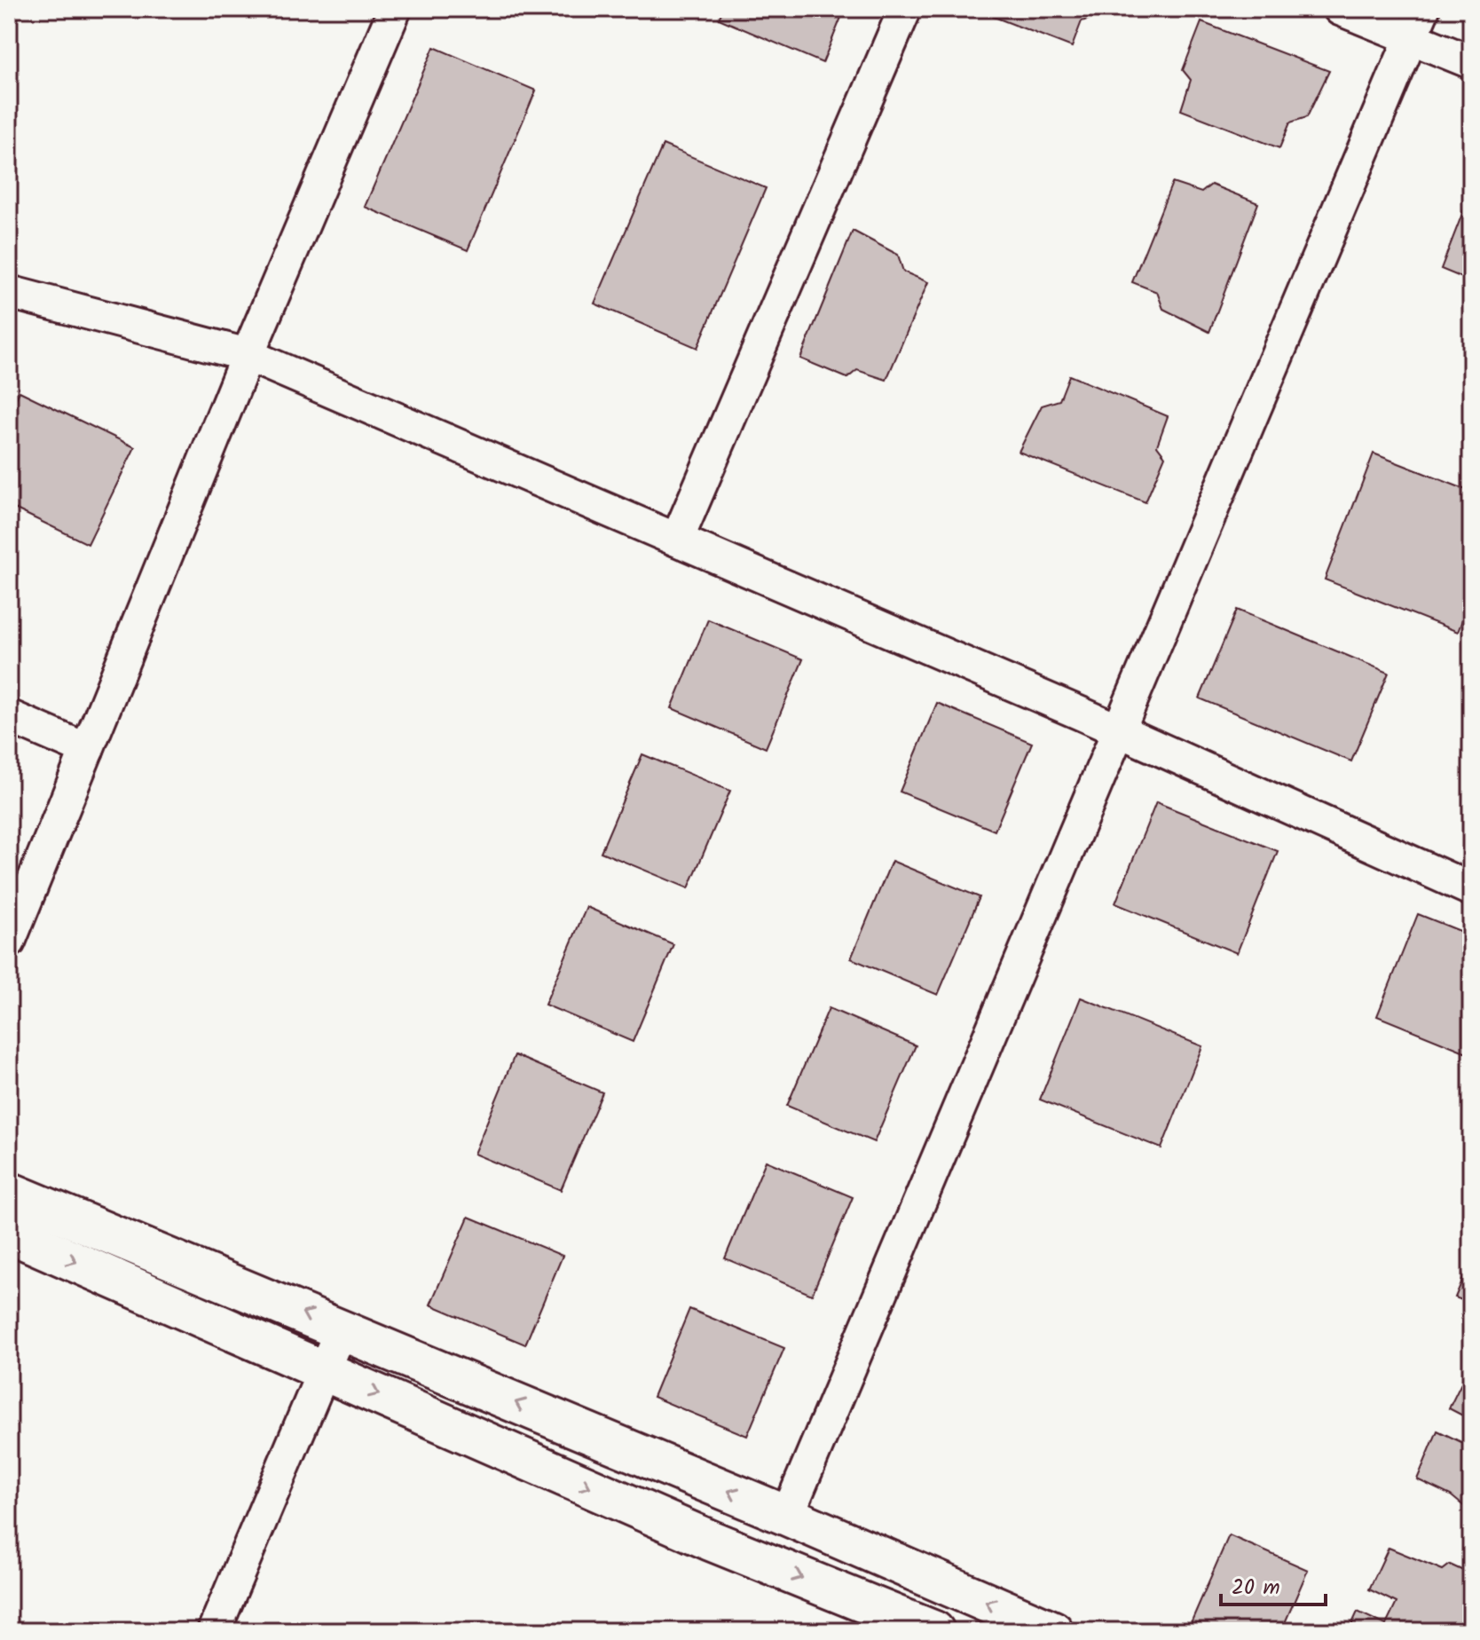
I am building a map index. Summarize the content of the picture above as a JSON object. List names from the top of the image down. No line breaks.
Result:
{"scale_bar":"20 m"}
